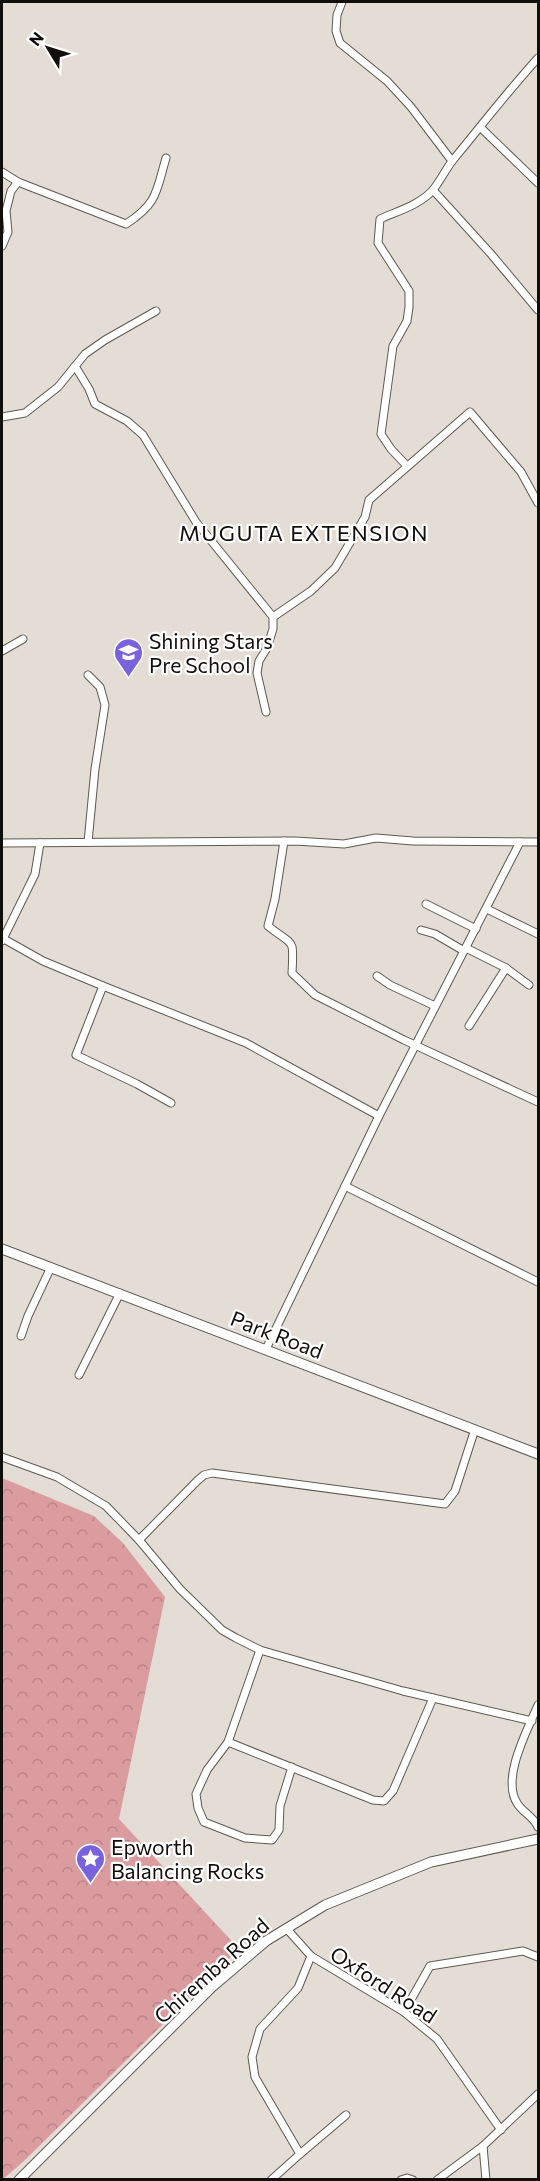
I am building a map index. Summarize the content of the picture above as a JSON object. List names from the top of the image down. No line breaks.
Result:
{"streets":{"main road":["Park Road","Chiremba Road"],"street":["Oxford Road"]},"crossings":[["Chiremba Road","Oxford Road"]],"districts":["MUGUTA EXTENSION"],"places":{"school or university":["Shining Stars Pre School"],"place":["Epworth Balancing Rocks"]},"north":"top left"}
